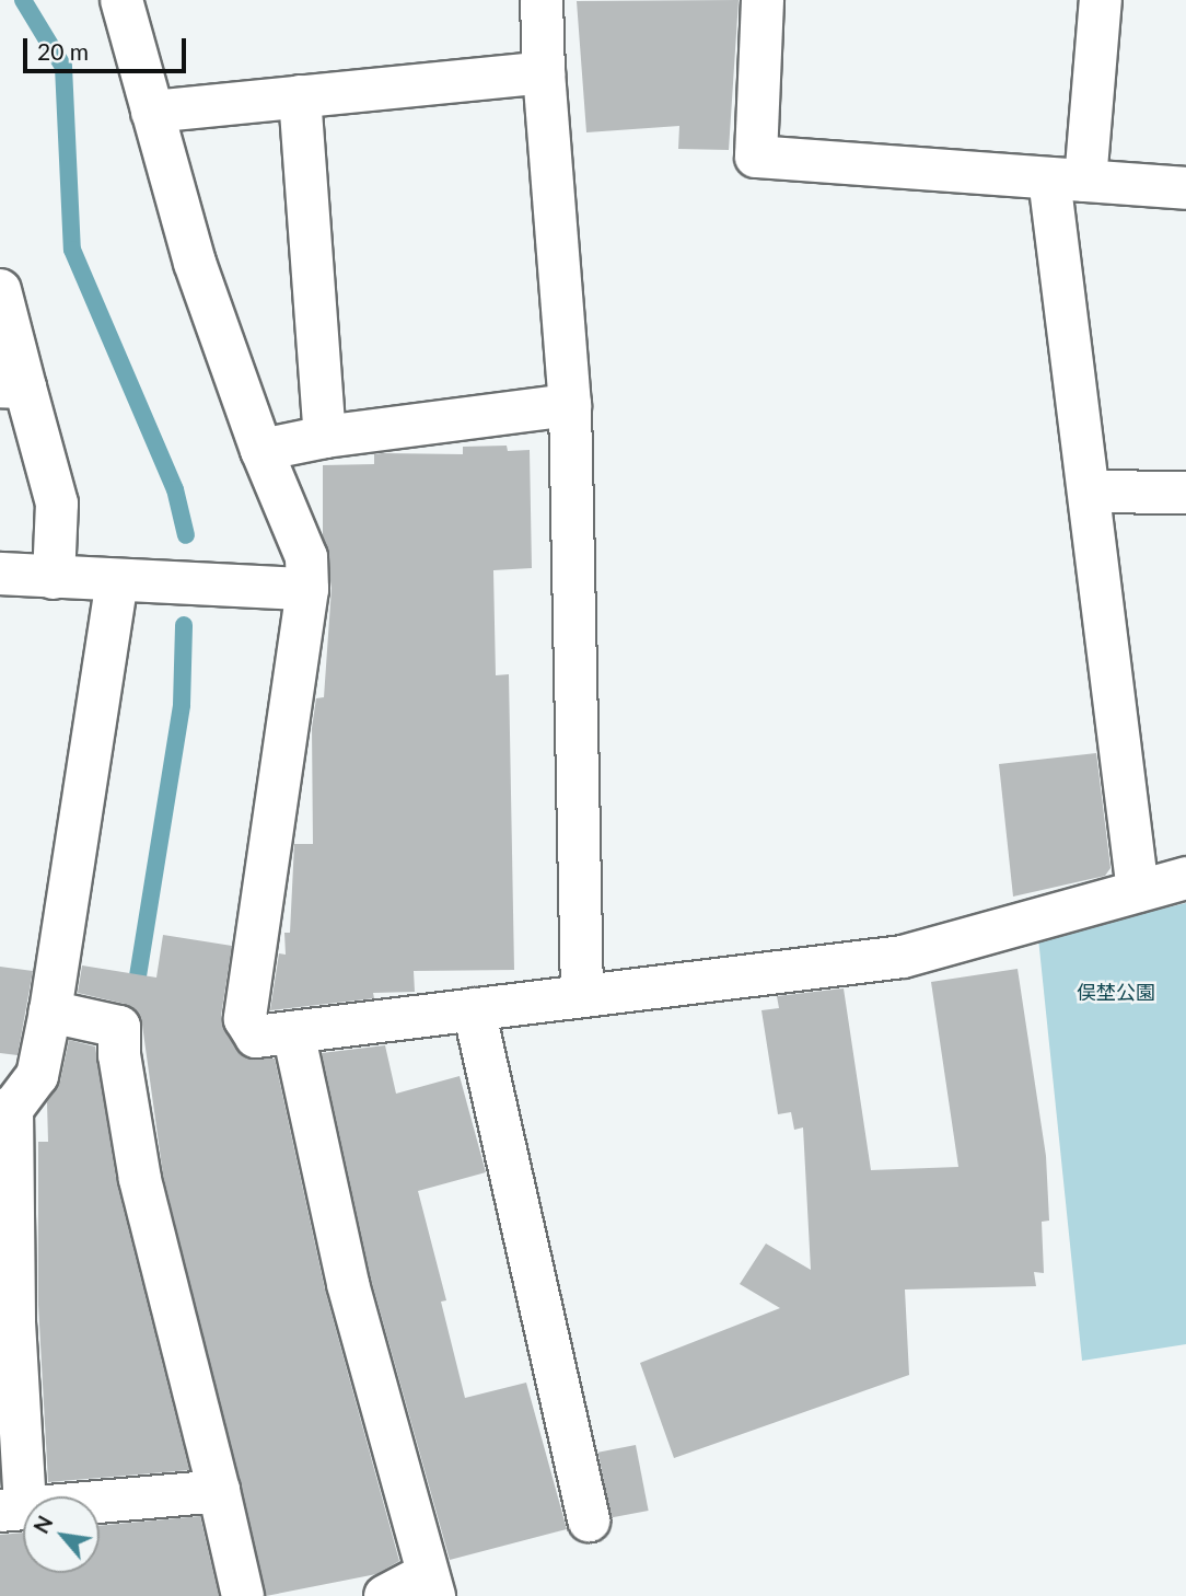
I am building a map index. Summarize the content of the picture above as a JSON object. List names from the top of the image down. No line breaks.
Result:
{"parks":["俣埜公園"],"scale_bar":"20 m","north":"top left"}
